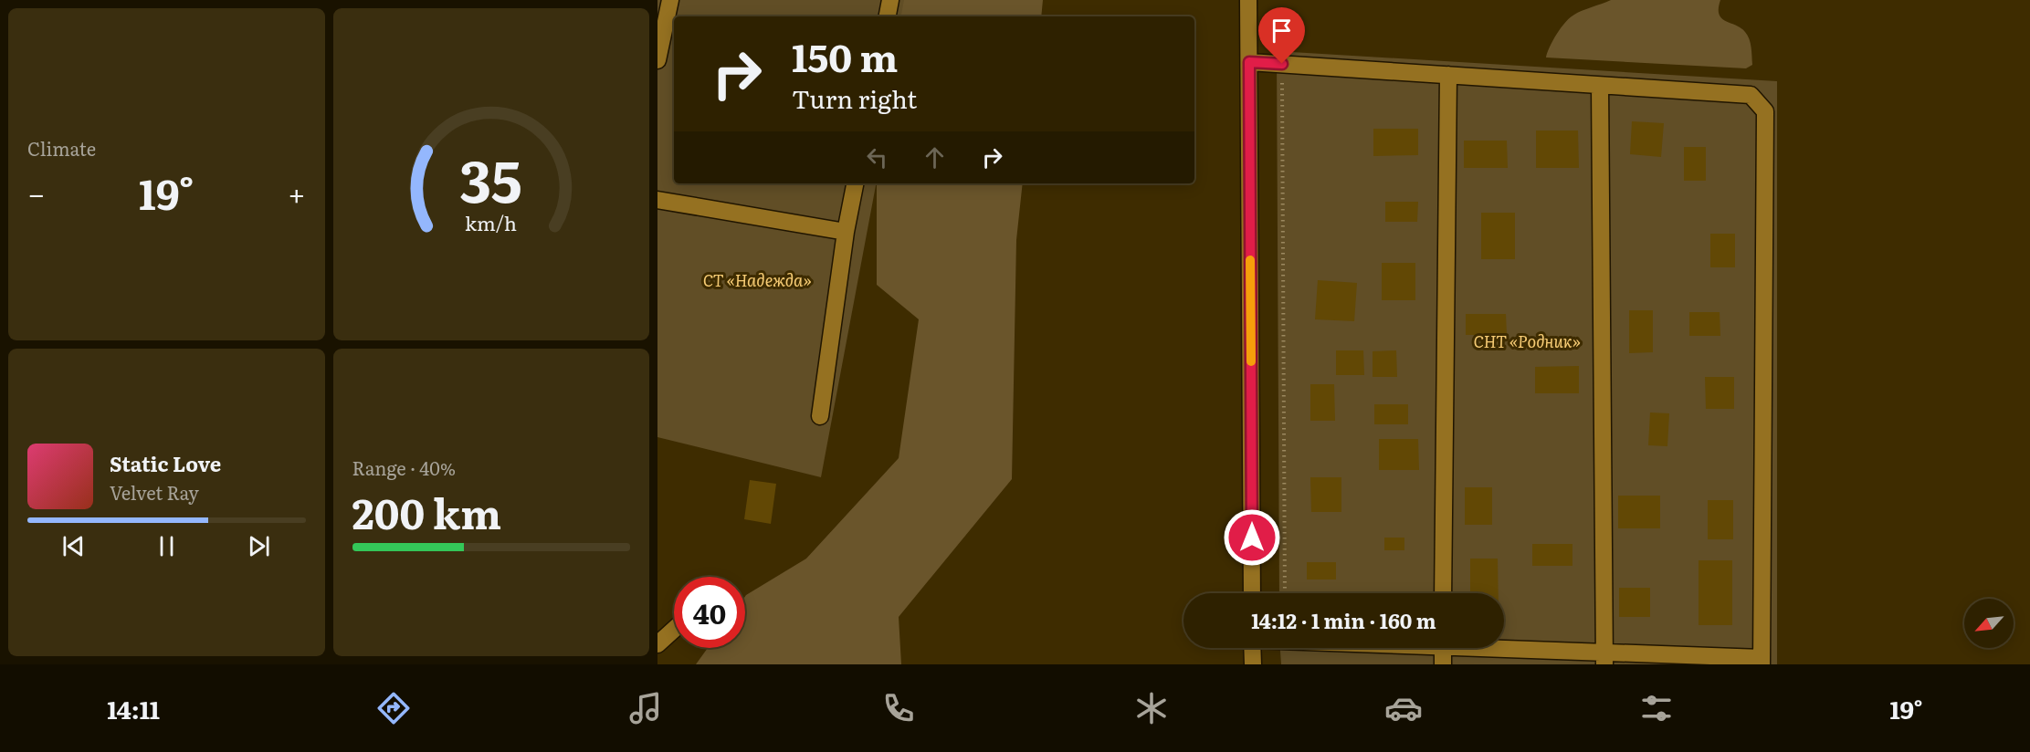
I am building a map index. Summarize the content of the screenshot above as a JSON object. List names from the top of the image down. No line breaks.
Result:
{"parks":["СТ «Надежда»","СНТ «Родник»"],"north":"bottom left","page":{"tile":["Climate",["Range · 40%","200 km"]],"turn":["150 m","Turn right"],"heat":["−","19°","+"],"song":["Static Love","Velvet Ray"],"limit":"40","trip":"14:12 · 1 min · 160 m","tabs":["14:11","19°"],"gauge":["35","km/h"]}}
